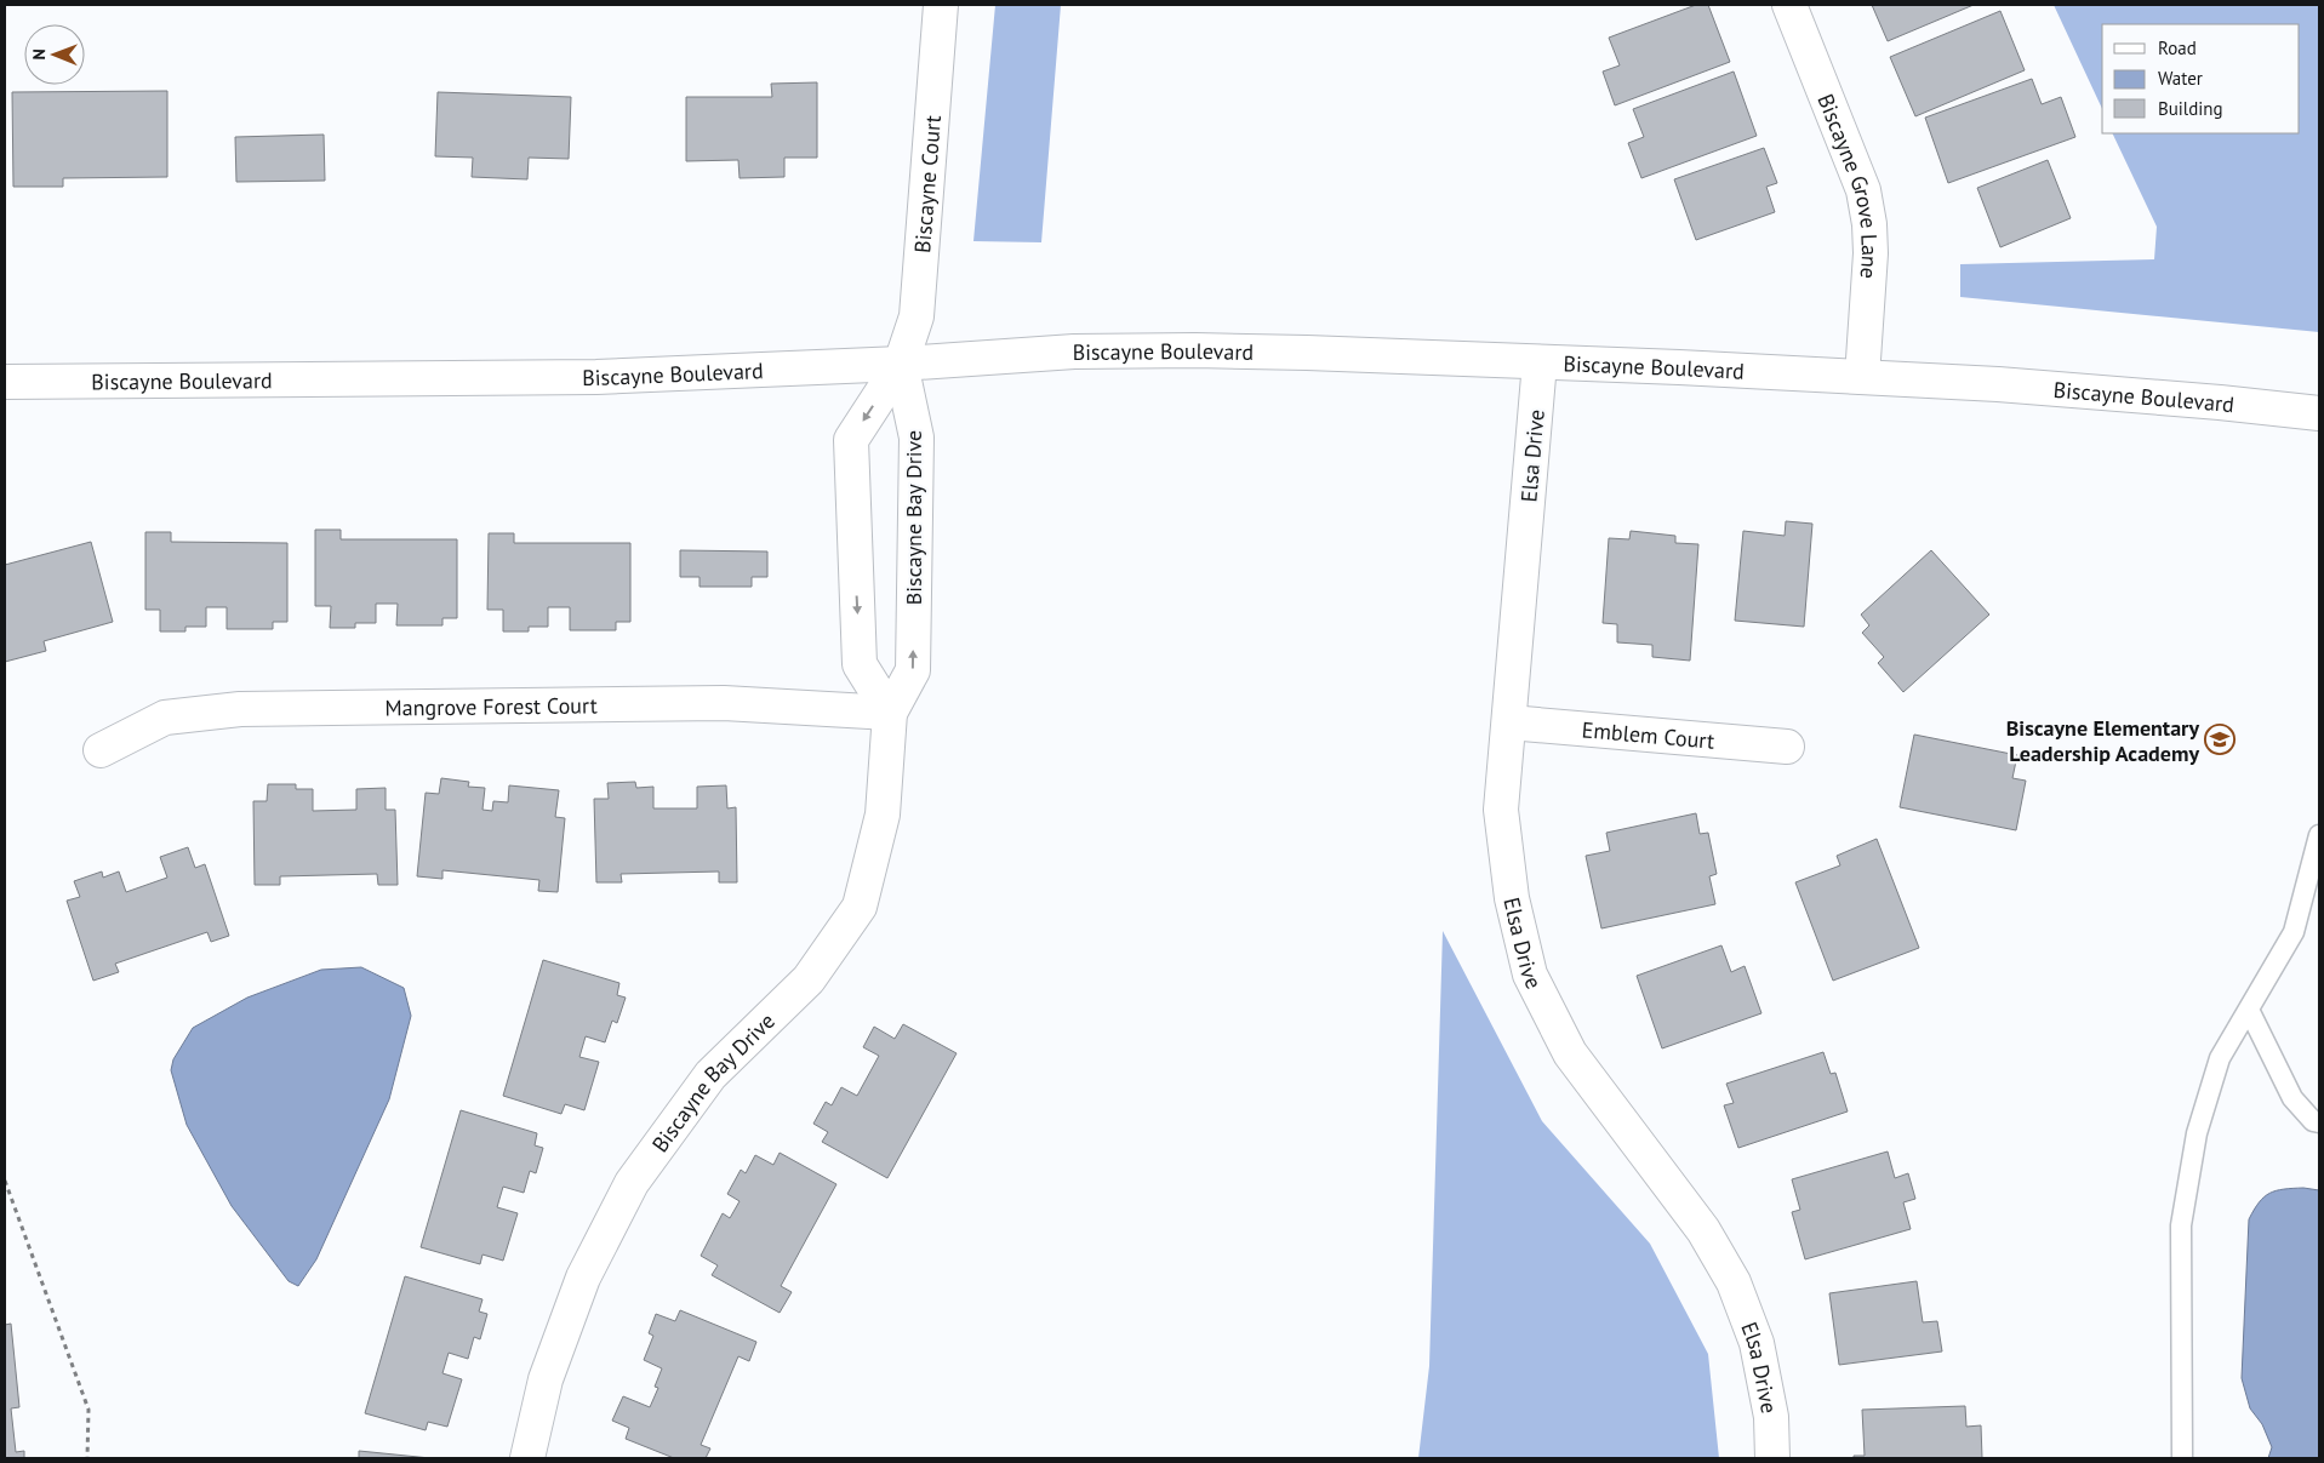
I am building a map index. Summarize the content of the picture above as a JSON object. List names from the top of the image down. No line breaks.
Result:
{"streets":{"street":["Biscayne Court","Biscayne Grove Lane","Biscayne Boulevard","Elsa Drive","Biscayne Bay Drive","Mangrove Forest Court","Emblem Court"]},"crossings":[["Biscayne Court","Biscayne Boulevard"],["Biscayne Court","Biscayne Bay Drive"],["Biscayne Grove Lane","Biscayne Boulevard"],["Biscayne Boulevard","Elsa Drive"],["Biscayne Boulevard","Biscayne Bay Drive"],["Elsa Drive","Emblem Court"],["Biscayne Bay Drive","Mangrove Forest Court"]],"places":{"school or university":["Biscayne Elementary Leadership Academy"]},"legend":["Road","Water","Building"],"north":"left"}
